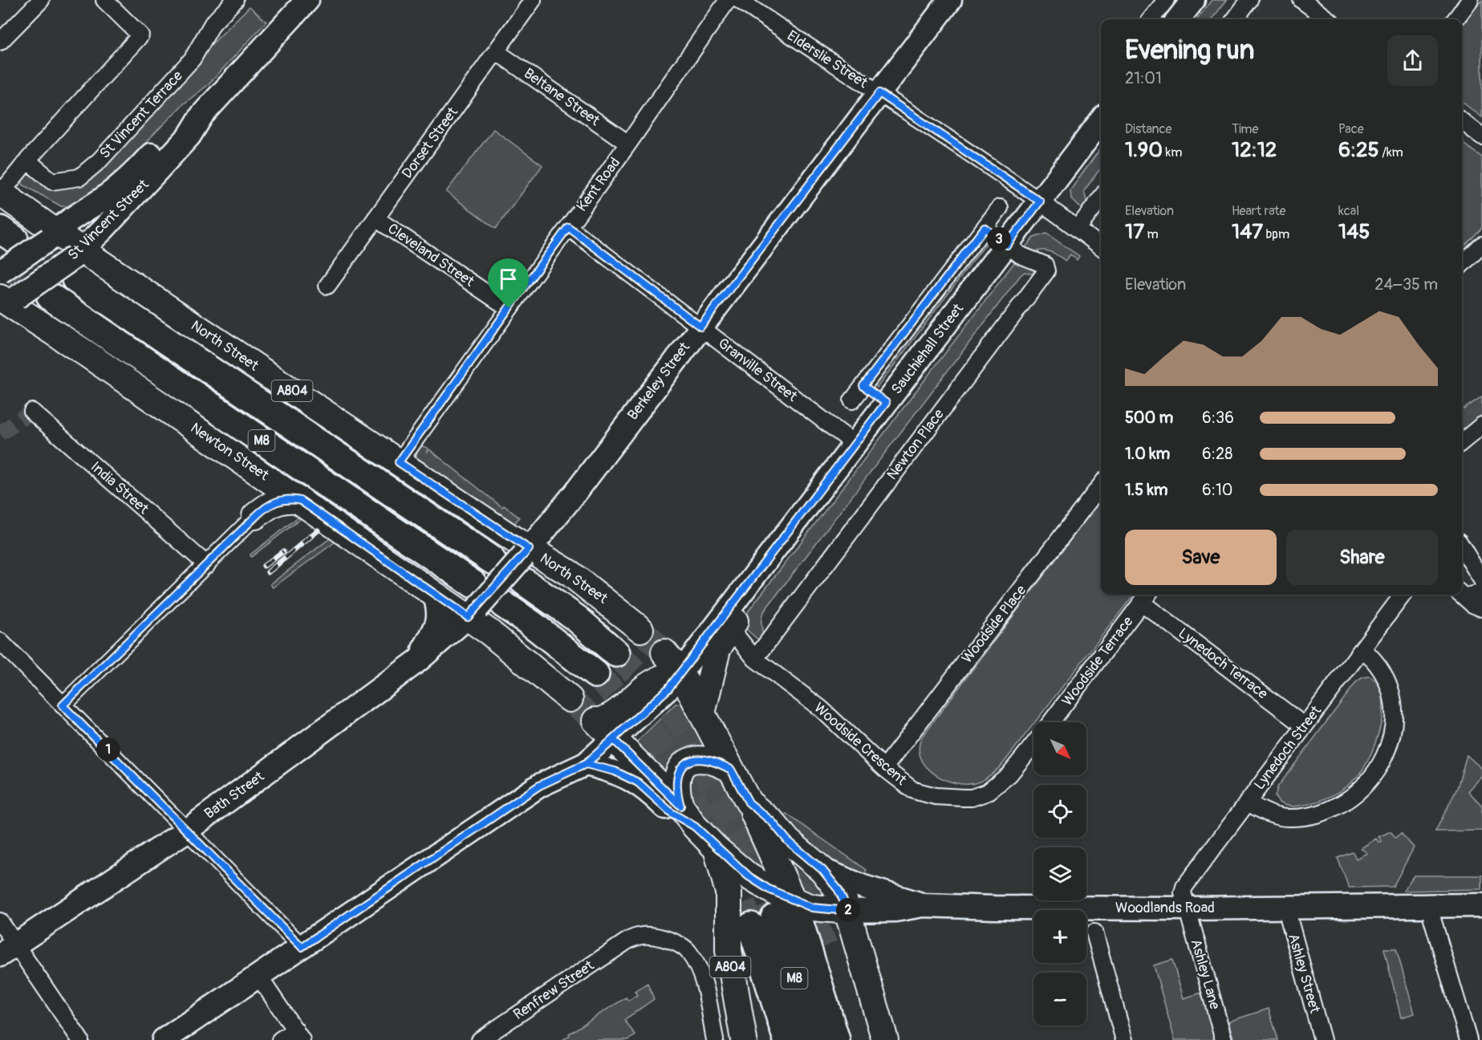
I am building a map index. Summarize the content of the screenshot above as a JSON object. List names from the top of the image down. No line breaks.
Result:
{"streets":{"highway":["M8"],"main road":["North Street","A804","Newton Street"],"street":["Elderslie Street","Beltane Street","St Vincent Terrace","Dorset Street","Kent Road","St Vincent Street","Cleveland Street","Sauchiehall Street","Granville Street","Berkeley Street","Newton Place","India Street","Woodside Place","Woodside Terrace","Lynedoch Terrace","Woodside Crescent","Lynedoch Street","Bath Street","Woodlands Road","Ashley Street","Ashley Lane","Renfrew Street"]},"crossings":[["Elderslie Street","Sauchiehall Street"],["Elderslie Street","Berkeley Street"],["Beltane Street","Dorset Street"],["Beltane Street","Kent Road"],["Dorset Street","Cleveland Street"],["Kent Road","Cleveland Street"],["Kent Road","North Street"],["Kent Road","Granville Street"],["St Vincent Street","North Street"],["St Vincent Street","M8"],["St Vincent Street","Newton Street"],["North Street","Berkeley Street"],["North Street","M8"],["North Street","Bath Street"],["Sauchiehall Street","Granville Street"],["Sauchiehall Street","A804"],["Sauchiehall Street","Newton Place"],["Granville Street","Berkeley Street"],["Berkeley Street","Bath Street"],["M8","Newton Street"],["M8","Bath Street"],["Newton Place","Woodside Crescent"],["Newton Street","Bath Street"],["Woodside Place","Woodside Crescent"],["Woodside Terrace","Lynedoch Terrace"],["Lynedoch Terrace","Lynedoch Street"],["Lynedoch Street","Woodlands Road"],["Lynedoch Street","Ashley Lane"],["Woodlands Road","Ashley Street"],["Woodlands Road","Ashley Lane"]],"north":"bottom right","page":{"heading":["Evening run","21:01"],"stats":[["Distance","1.90 km"],["Time","12:12"],["Pace","6:25 /km"],["Elevation","17 m"],["Heart rate","147 bpm"],["kcal","145"]],"pins":["3","1","2"],"chart":["Elevation","24–35 m"],"list":[{"name":"500 m","note":"6:36"},{"name":"1.0 km","note":"6:28"},{"name":"1.5 km","note":"6:10"}],"buttons":["Save","Share"],"map_buttons":["+","−"]}}
